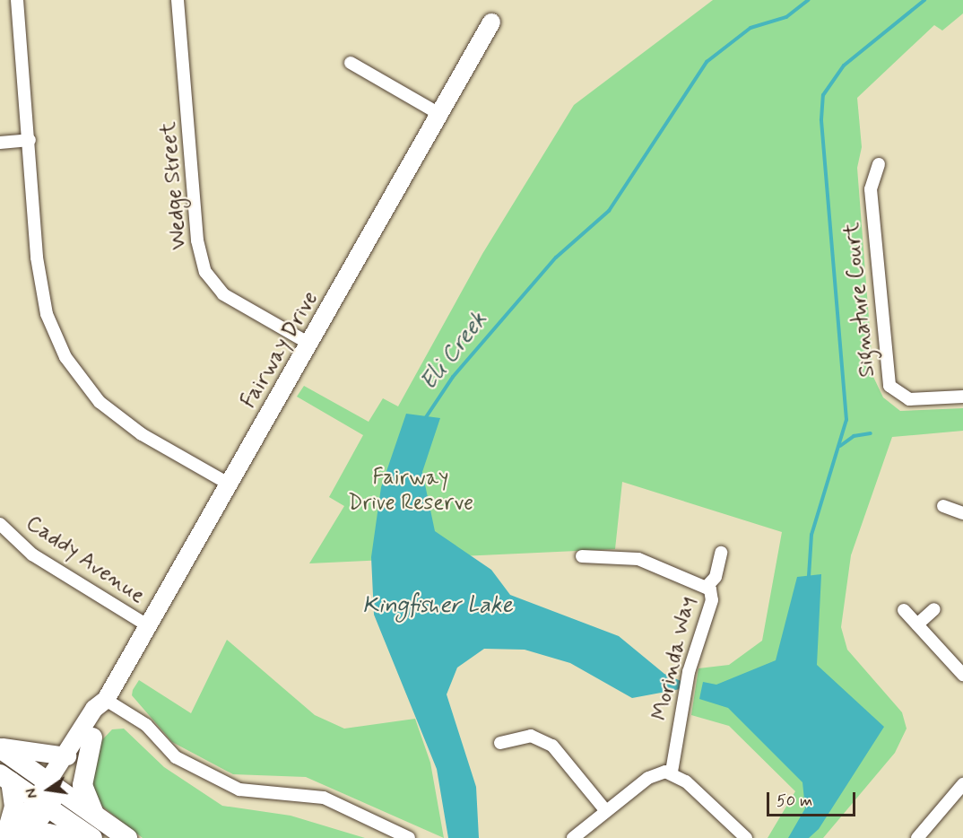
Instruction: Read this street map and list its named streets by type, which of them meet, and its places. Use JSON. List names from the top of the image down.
{
  "streets": {
    "street": [
      "Wedge Street",
      "Signature Court",
      "Fairway Drive",
      "Caddy Avenue",
      "Morinda Way"
    ]
  },
  "crossings": [
    ["Wedge Street", "Fairway Drive"],
    ["Fairway Drive", "Caddy Avenue"]
  ],
  "water": ["Eli Creek", "Kingfisher Lake"],
  "parks": ["Fairway Drive Reserve"],
  "scale_bar": "50 m",
  "north": "left"
}
